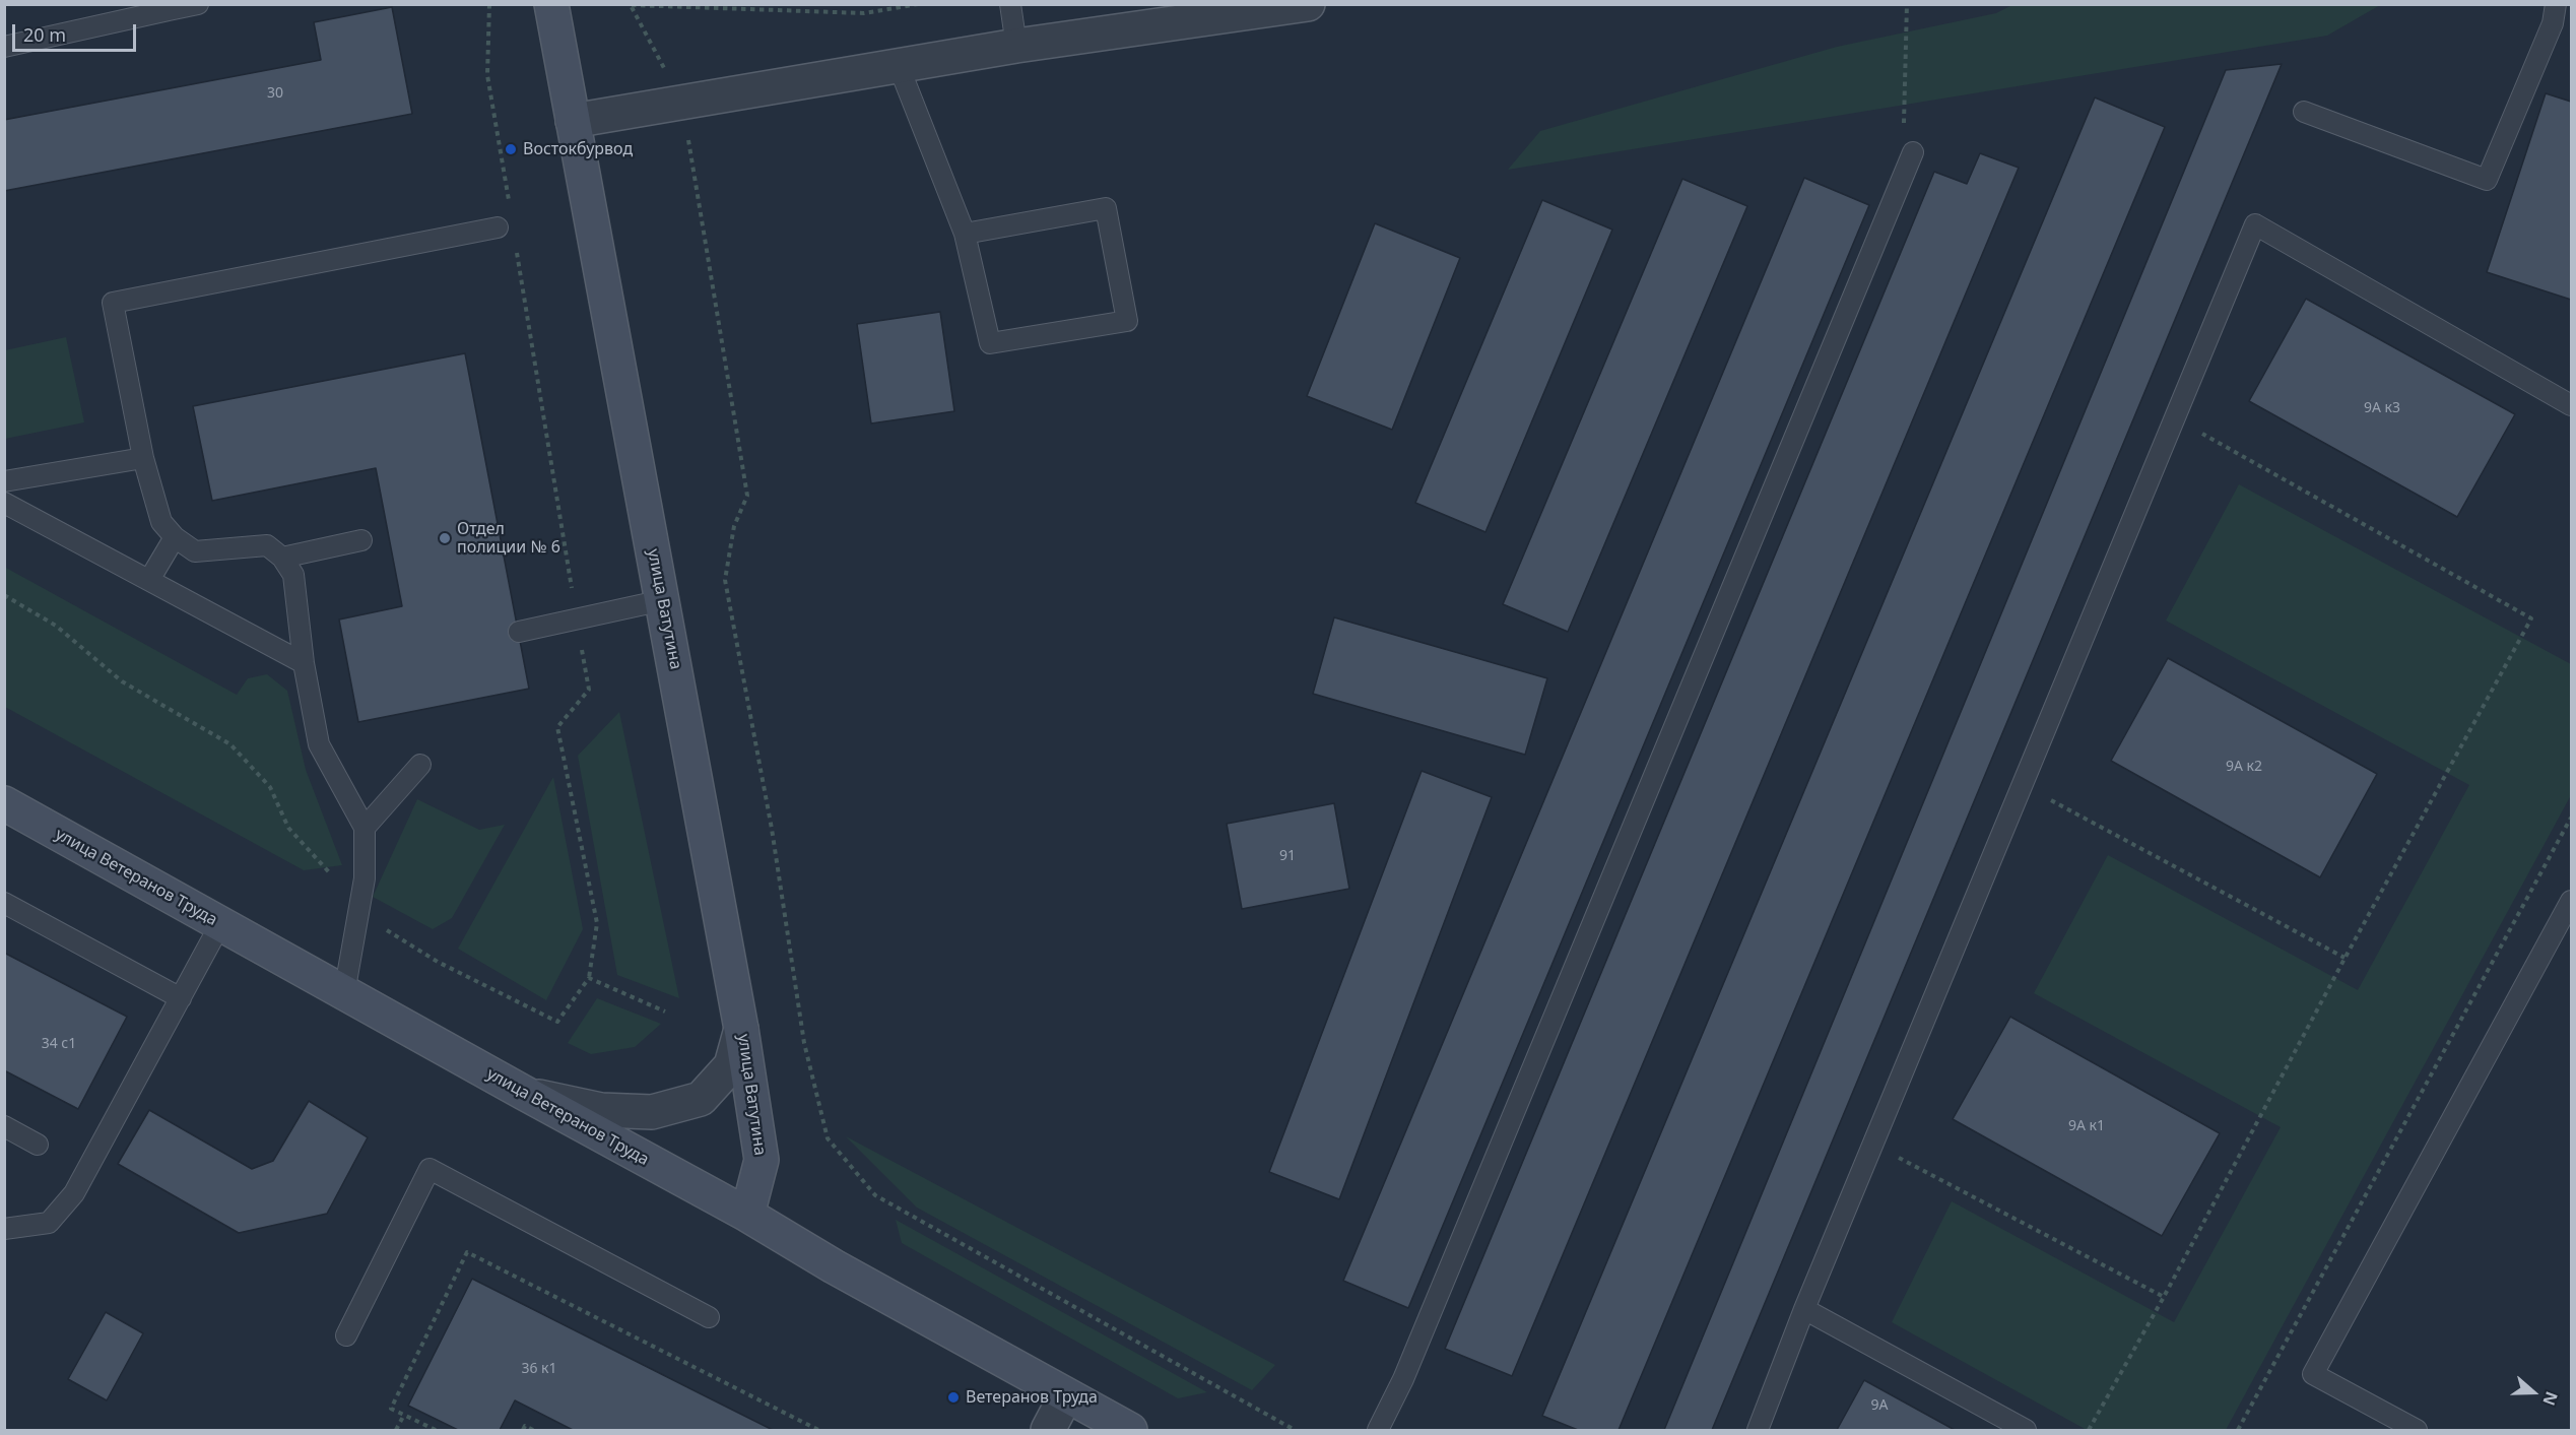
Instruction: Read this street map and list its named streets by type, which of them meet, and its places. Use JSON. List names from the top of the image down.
{
  "streets": {
    "main road": ["улица Ватутина", "улица Ветеранов Труда"]
  },
  "crossings": [
    ["улица Ватутина", "улица Ветеранов Труда"]
  ],
  "places": ["Востокбурвод", "Отдел полиции № 6", "Ветеранов Труда"],
  "house_numbers": [
    "30",
    "9А к3",
    "9А к2",
    "91",
    "34 с1",
    "9А к1",
    "36 к1",
    "9А"
  ],
  "scale_bar": "20 m",
  "north": "right"
}
